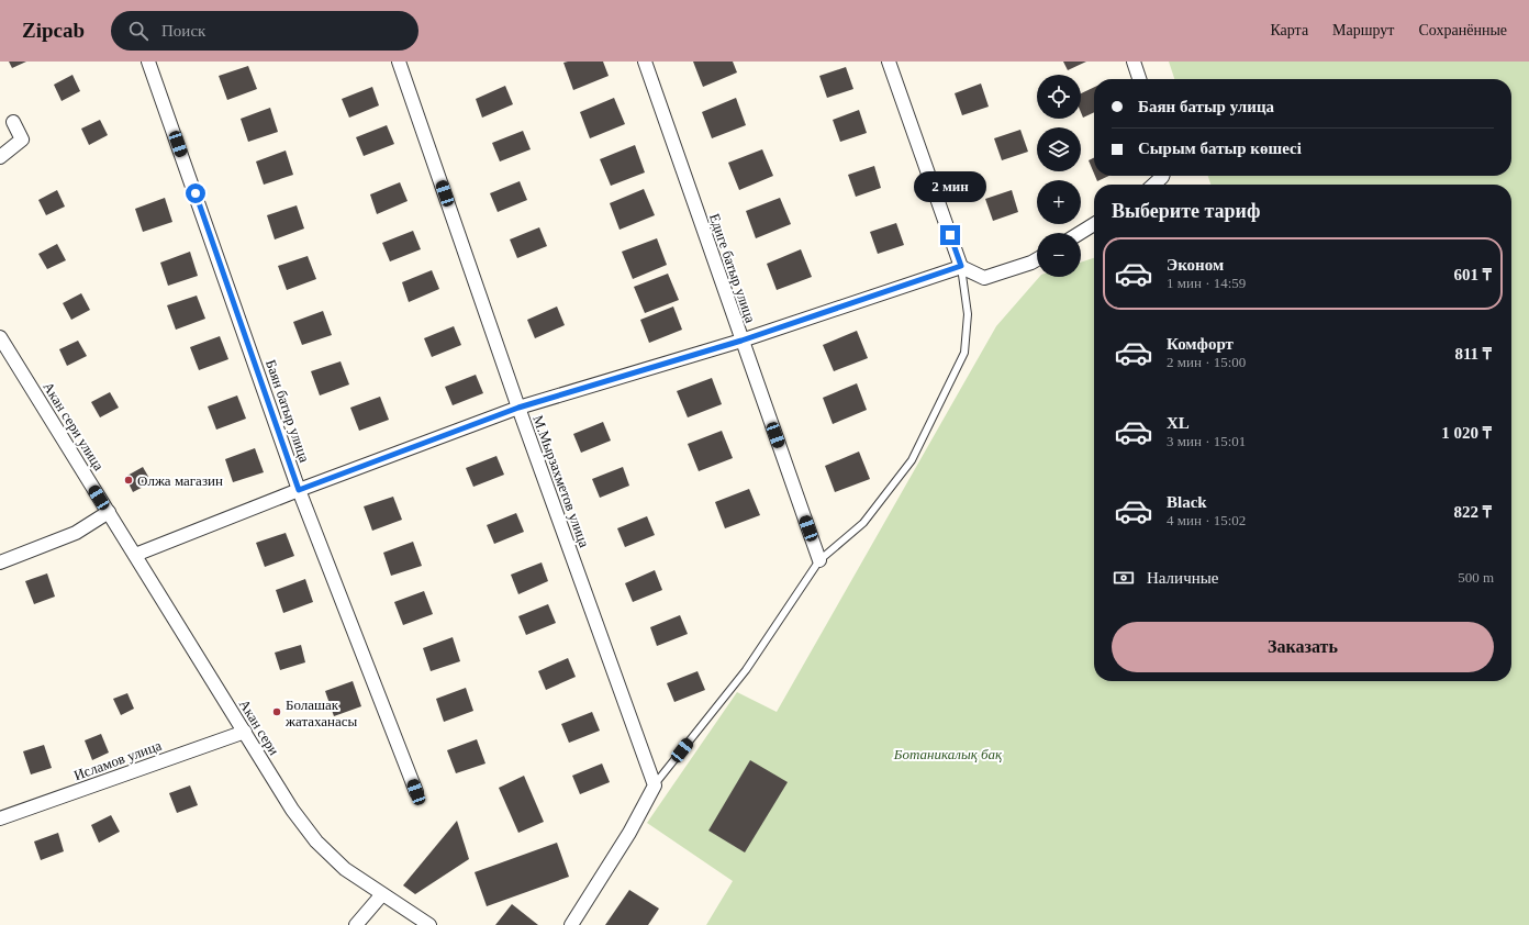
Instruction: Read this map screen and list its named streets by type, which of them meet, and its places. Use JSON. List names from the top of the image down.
{
  "streets": {
    "street": [
      "Едиге батыр улица",
      "Баян батыр улица",
      "Акан сери улица",
      "М.Мырзахметов улица",
      "Акан сери",
      "Исламов улица"
    ]
  },
  "crossings": [
    ["Акан сери улица", "Акан сери"],
    ["Акан сери", "Исламов улица"]
  ],
  "parks": ["Ботаникалық бақ"],
  "places": ["Олжа магазин", "Болашак жатаханасы"],
  "page": {
    "header": "Zipcab",
    "search": "Поиск",
    "nav": ["Карта", "Маршрут", "Сохранённые"],
    "map_buttons": ["+", "−"],
    "banner": ["Баян батыр улица", "Сырым батыр көшесі"],
    "bubble": "2 мин",
    "heading": "Выберите тариф",
    "list": [
      {
        "name": "Эконом",
        "note": "1 мин · 14:59",
        "value": "601 ₸"
      },
      {
        "name": "Комфорт",
        "note": "2 мин · 15:00",
        "value": "811 ₸"
      },
      {
        "name": "XL",
        "note": "3 мин · 15:01",
        "value": "1 020 ₸"
      },
      {
        "name": "Black",
        "note": "4 мин · 15:02",
        "value": "822 ₸"
      }
    ],
    "pay": ["Наличные", "500 m"],
    "buttons": "Заказать"
  }
}
